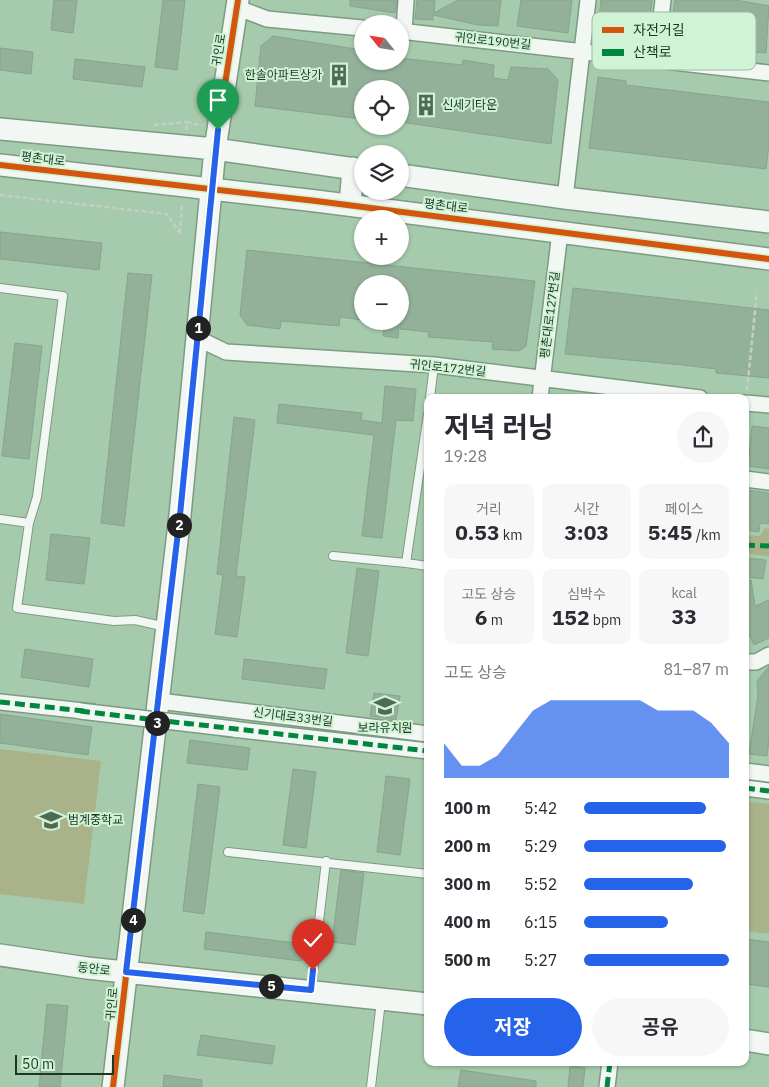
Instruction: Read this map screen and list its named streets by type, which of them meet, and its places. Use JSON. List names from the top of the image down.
{
  "streets": {
    "street": [
      "귀인로190번길",
      "귀인로",
      "평촌대로",
      "평촌대로127번길",
      "귀인로172번길",
      "신기대로33번길",
      "동안로"
    ]
  },
  "crossings": [
    ["귀인로", "평촌대로"],
    ["귀인로", "귀인로172번길"],
    ["귀인로", "신기대로33번길"],
    ["귀인로", "동안로"],
    ["평촌대로", "평촌대로127번길"],
    ["평촌대로127번길", "귀인로172번길"]
  ],
  "places": {
    "building": ["한솔아파트상가", "신세기타운"],
    "school or university": ["보라유치원", "범계중학교"]
  },
  "legend": ["자전거길", "산책로"],
  "scale_bar": "50 m",
  "north": "top left",
  "page": {
    "map_buttons": ["+", "−"],
    "pins": [
      "1",
      "2",
      "3",
      "4",
      "5"
    ],
    "heading": ["저녁 러닝", "19:28"],
    "stats": [
      ["거리", "0.53 km"],
      ["시간", "3:03"],
      ["페이스", "5:45 /km"],
      ["고도 상승", "6 m"],
      ["심박수", "152 bpm"],
      ["kcal", "33"]
    ],
    "chart": ["고도 상승", "81–87 m"],
    "list": [
      {
        "name": "100 m",
        "note": "5:42"
      },
      {
        "name": "200 m",
        "note": "5:29"
      },
      {
        "name": "300 m",
        "note": "5:52"
      },
      {
        "name": "400 m",
        "note": "6:15"
      },
      {
        "name": "500 m",
        "note": "5:27"
      }
    ],
    "buttons": ["저장", "공유"],
    "scale": "50 m"
  }
}
